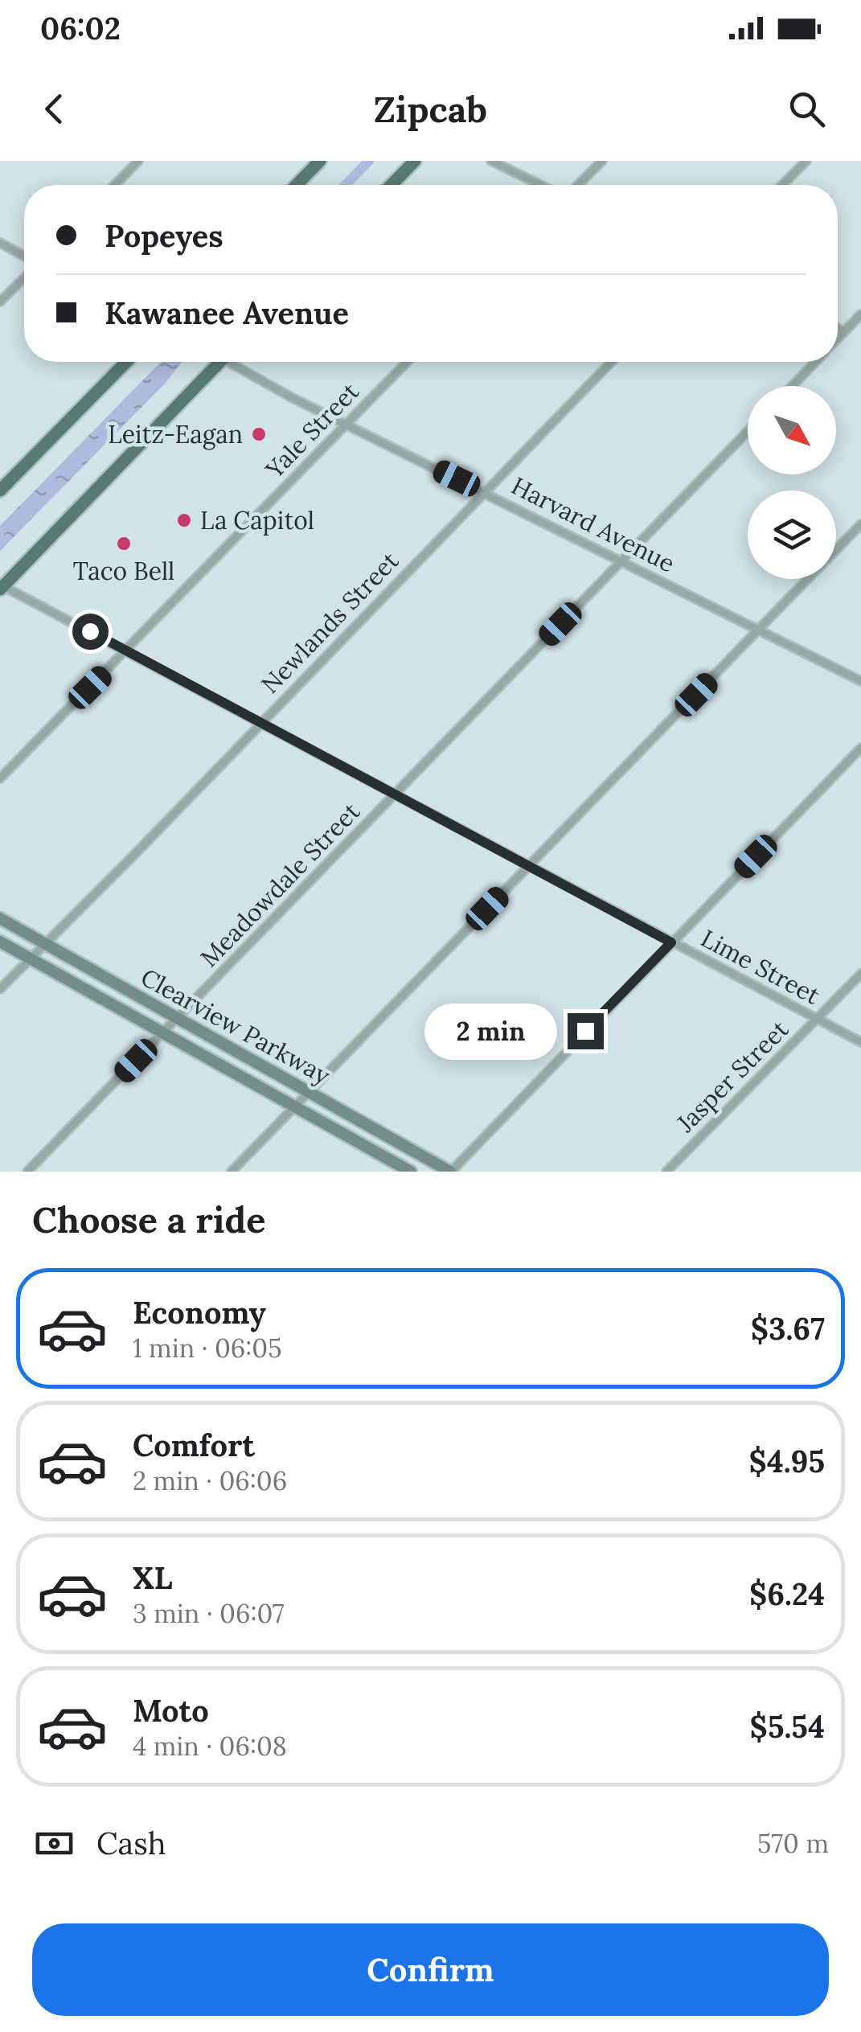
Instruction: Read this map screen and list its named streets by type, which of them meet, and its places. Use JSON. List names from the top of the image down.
{
  "streets": {
    "main road": ["Clearview Parkway"],
    "street": [
      "Yale Street",
      "Harvard Avenue",
      "Newlands Street",
      "Meadowdale Street",
      "Lime Street",
      "Jasper Street"
    ]
  },
  "crossings": [
    ["Yale Street", "Harvard Avenue"],
    ["Yale Street", "Lime Street"],
    ["Harvard Avenue", "Newlands Street"],
    ["Harvard Avenue", "Meadowdale Street"],
    ["Newlands Street", "Lime Street"],
    ["Newlands Street", "Clearview Parkway"],
    ["Meadowdale Street", "Lime Street"],
    ["Meadowdale Street", "Clearview Parkway"],
    ["Lime Street", "Jasper Street"]
  ],
  "places": ["Leitz-Eagan", "La Capitol", "Taco Bell"],
  "north": "bottom right",
  "page": {
    "status": "06:02",
    "header": "Zipcab",
    "banner": ["Popeyes", "Kawanee Avenue"],
    "bubble": "2 min",
    "heading": "Choose a ride",
    "list": [
      {
        "name": "Economy",
        "note": "1 min · 06:05",
        "value": "$3.67"
      },
      {
        "name": "Comfort",
        "note": "2 min · 06:06",
        "value": "$4.95"
      },
      {
        "name": "XL",
        "note": "3 min · 06:07",
        "value": "$6.24"
      },
      {
        "name": "Moto",
        "note": "4 min · 06:08",
        "value": "$5.54"
      }
    ],
    "pay": ["Cash", "570 m"],
    "buttons": "Confirm"
  }
}
